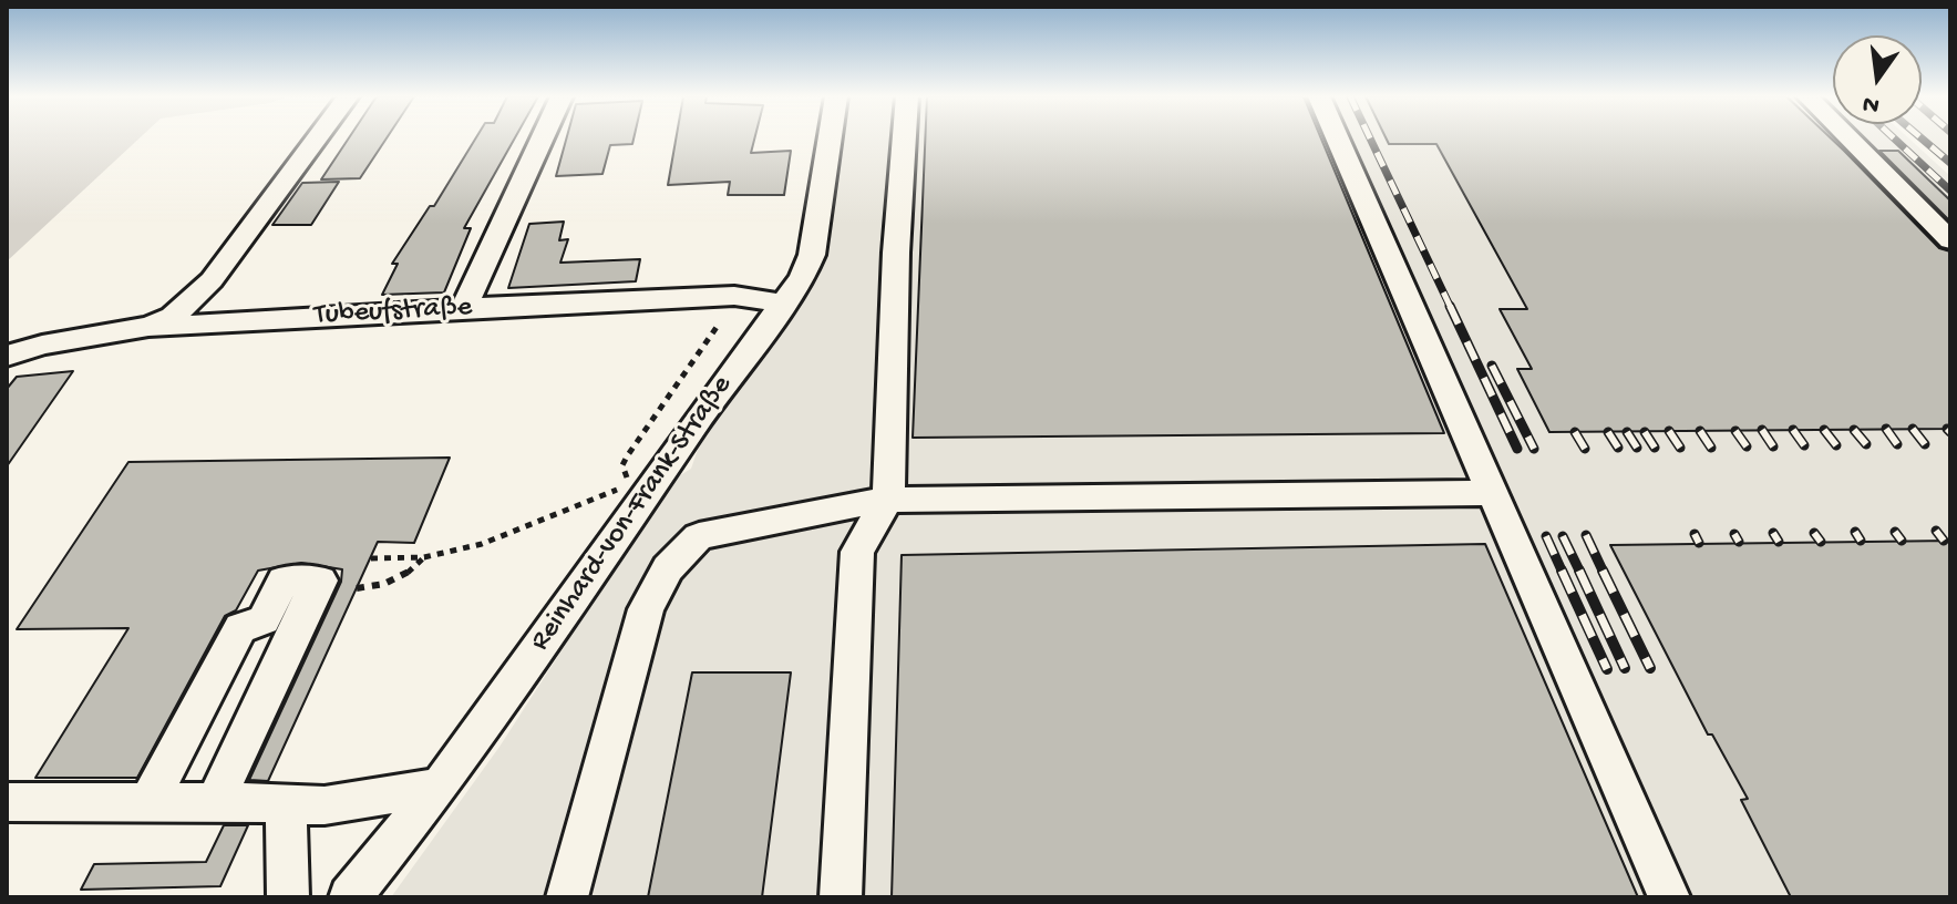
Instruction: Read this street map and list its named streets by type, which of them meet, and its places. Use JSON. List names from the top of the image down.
{
  "streets": {
    "street": ["Tubeufstraße", "Reinhard-von-Frank-Straße"]
  },
  "crossings": [
    ["Tubeufstraße", "Reinhard-von-Frank-Straße"]
  ],
  "north": "bottom"
}
